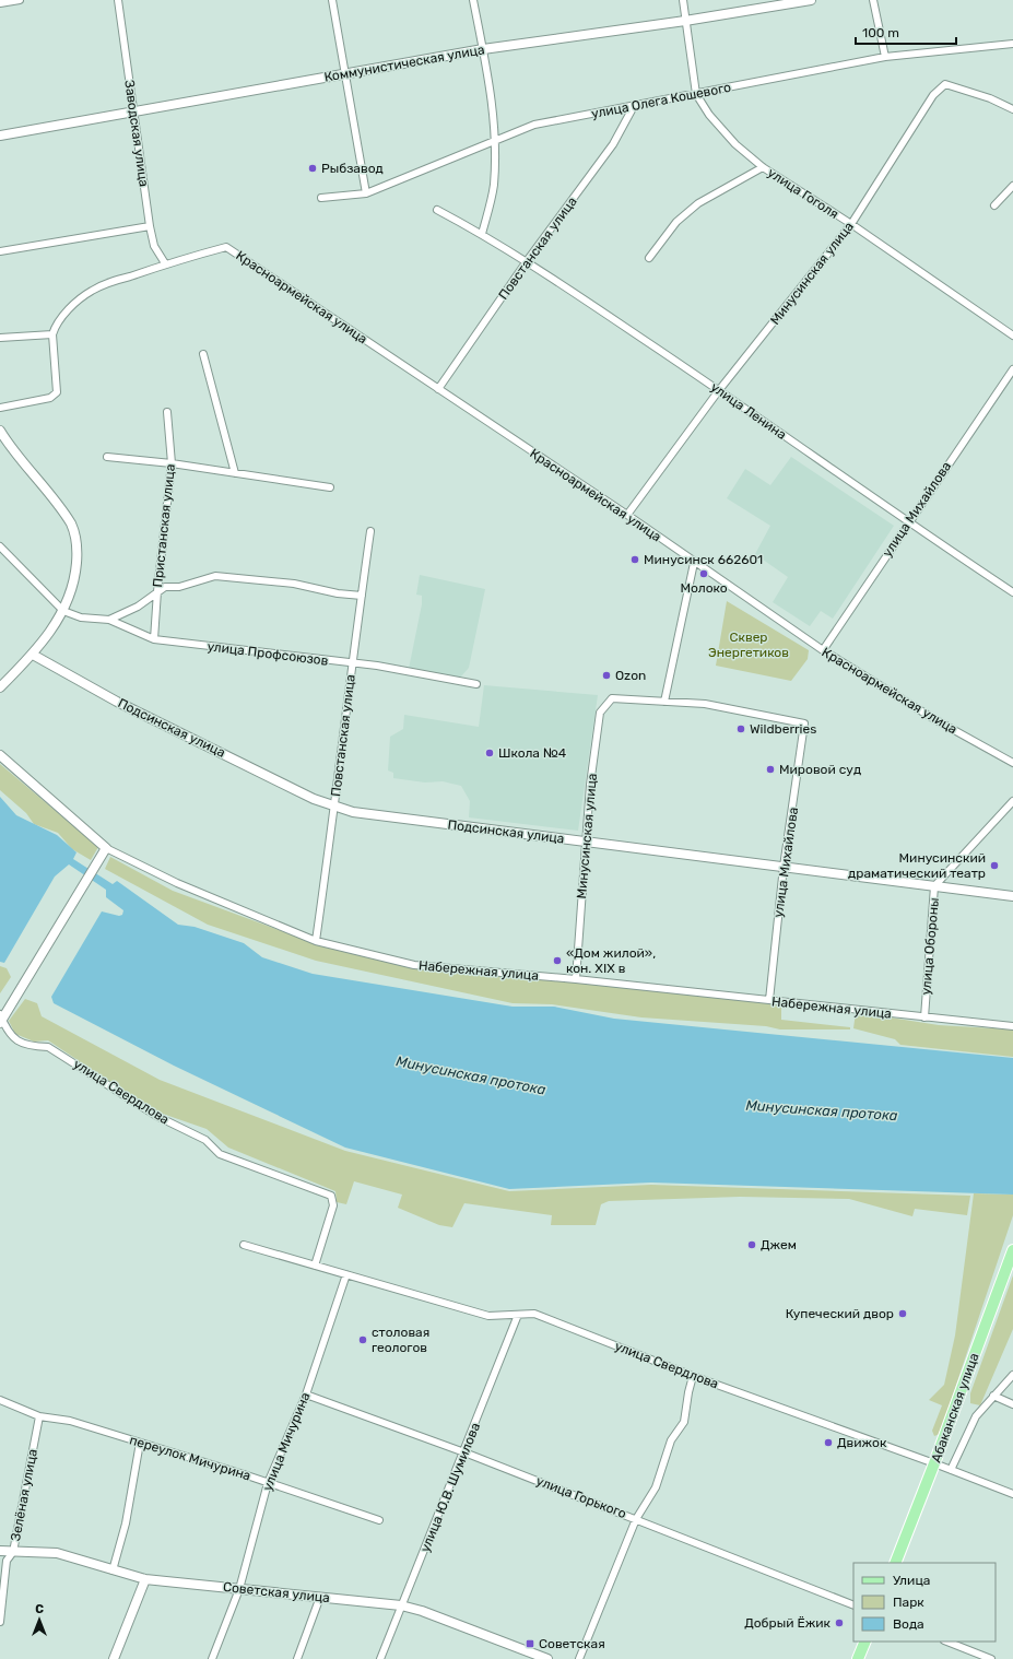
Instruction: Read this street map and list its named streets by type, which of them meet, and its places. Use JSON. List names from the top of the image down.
{
  "streets": {
    "main road": ["Абаканская улица"],
    "street": [
      "Коммунистическая улица",
      "улица Олега Кошевого",
      "Заводская улица",
      "улица Гоголя",
      "Повстанская улица",
      "Минусинская улица",
      "Красноармейская улица",
      "улица Ленина",
      "улица Михайлова",
      "Пристанская улица",
      "улица Профсоюзов",
      "Подсинская улица",
      "улица Обороны",
      "Набережная улица",
      "улица Свердлова",
      "улица Мичурина",
      "переулок Мичурина",
      "улица Ю.В. Шумилова",
      "Зелёная улица",
      "улица Горького",
      "Советская улица"
    ]
  },
  "crossings": [
    ["Коммунистическая улица", "Заводская улица"],
    ["улица Олега Кошевого", "улица Гоголя"],
    ["улица Олега Кошевого", "Повстанская улица"],
    ["Заводская улица", "Красноармейская улица"],
    ["улица Гоголя", "Минусинская улица"],
    ["Повстанская улица", "Красноармейская улица"],
    ["Повстанская улица", "улица Ленина"],
    ["Повстанская улица", "улица Профсоюзов"],
    ["Повстанская улица", "Подсинская улица"],
    ["Повстанская улица", "Набережная улица"],
    ["Минусинская улица", "Красноармейская улица"],
    ["Минусинская улица", "улица Ленина"],
    ["Минусинская улица", "улица Михайлова"],
    ["Минусинская улица", "Подсинская улица"],
    ["Минусинская улица", "Набережная улица"],
    ["Красноармейская улица", "улица Михайлова"],
    ["улица Ленина", "улица Михайлова"],
    ["улица Михайлова", "Подсинская улица"],
    ["улица Михайлова", "Набережная улица"],
    ["Пристанская улица", "улица Профсоюзов"],
    ["Подсинская улица", "улица Обороны"],
    ["улица Обороны", "Набережная улица"],
    ["улица Свердлова", "Абаканская улица"],
    ["улица Свердлова", "улица Мичурина"],
    ["улица Свердлова", "улица Ю.В. Шумилова"],
    ["улица Мичурина", "переулок Мичурина"],
    ["улица Мичурина", "улица Горького"],
    ["улица Мичурина", "Советская улица"],
    ["переулок Мичурина", "Зелёная улица"],
    ["улица Ю.В. Шумилова", "улица Горького"],
    ["улица Ю.В. Шумилова", "Советская улица"],
    ["Зелёная улица", "Советская улица"]
  ],
  "water": ["Минусинская протока"],
  "parks": ["Сквер Энергетиков"],
  "places": {
    "other": [
      "Рыбзавод",
      "Минусинск 662601",
      "Молоко",
      "Ozon",
      "Wildberries",
      "Школа №4",
      "Мировой суд",
      "Минусинский драматический театр",
      "«Дом жилой», кон. ХIХ в",
      "Джем",
      "Купеческий двор",
      "столовая геологов",
      "Движок",
      "Добрый Ёжик"
    ],
    "transit": ["Советская"]
  },
  "legend": ["Улица", "Парк", "Вода"],
  "scale_bar": "100 m",
  "north": "top"
}
